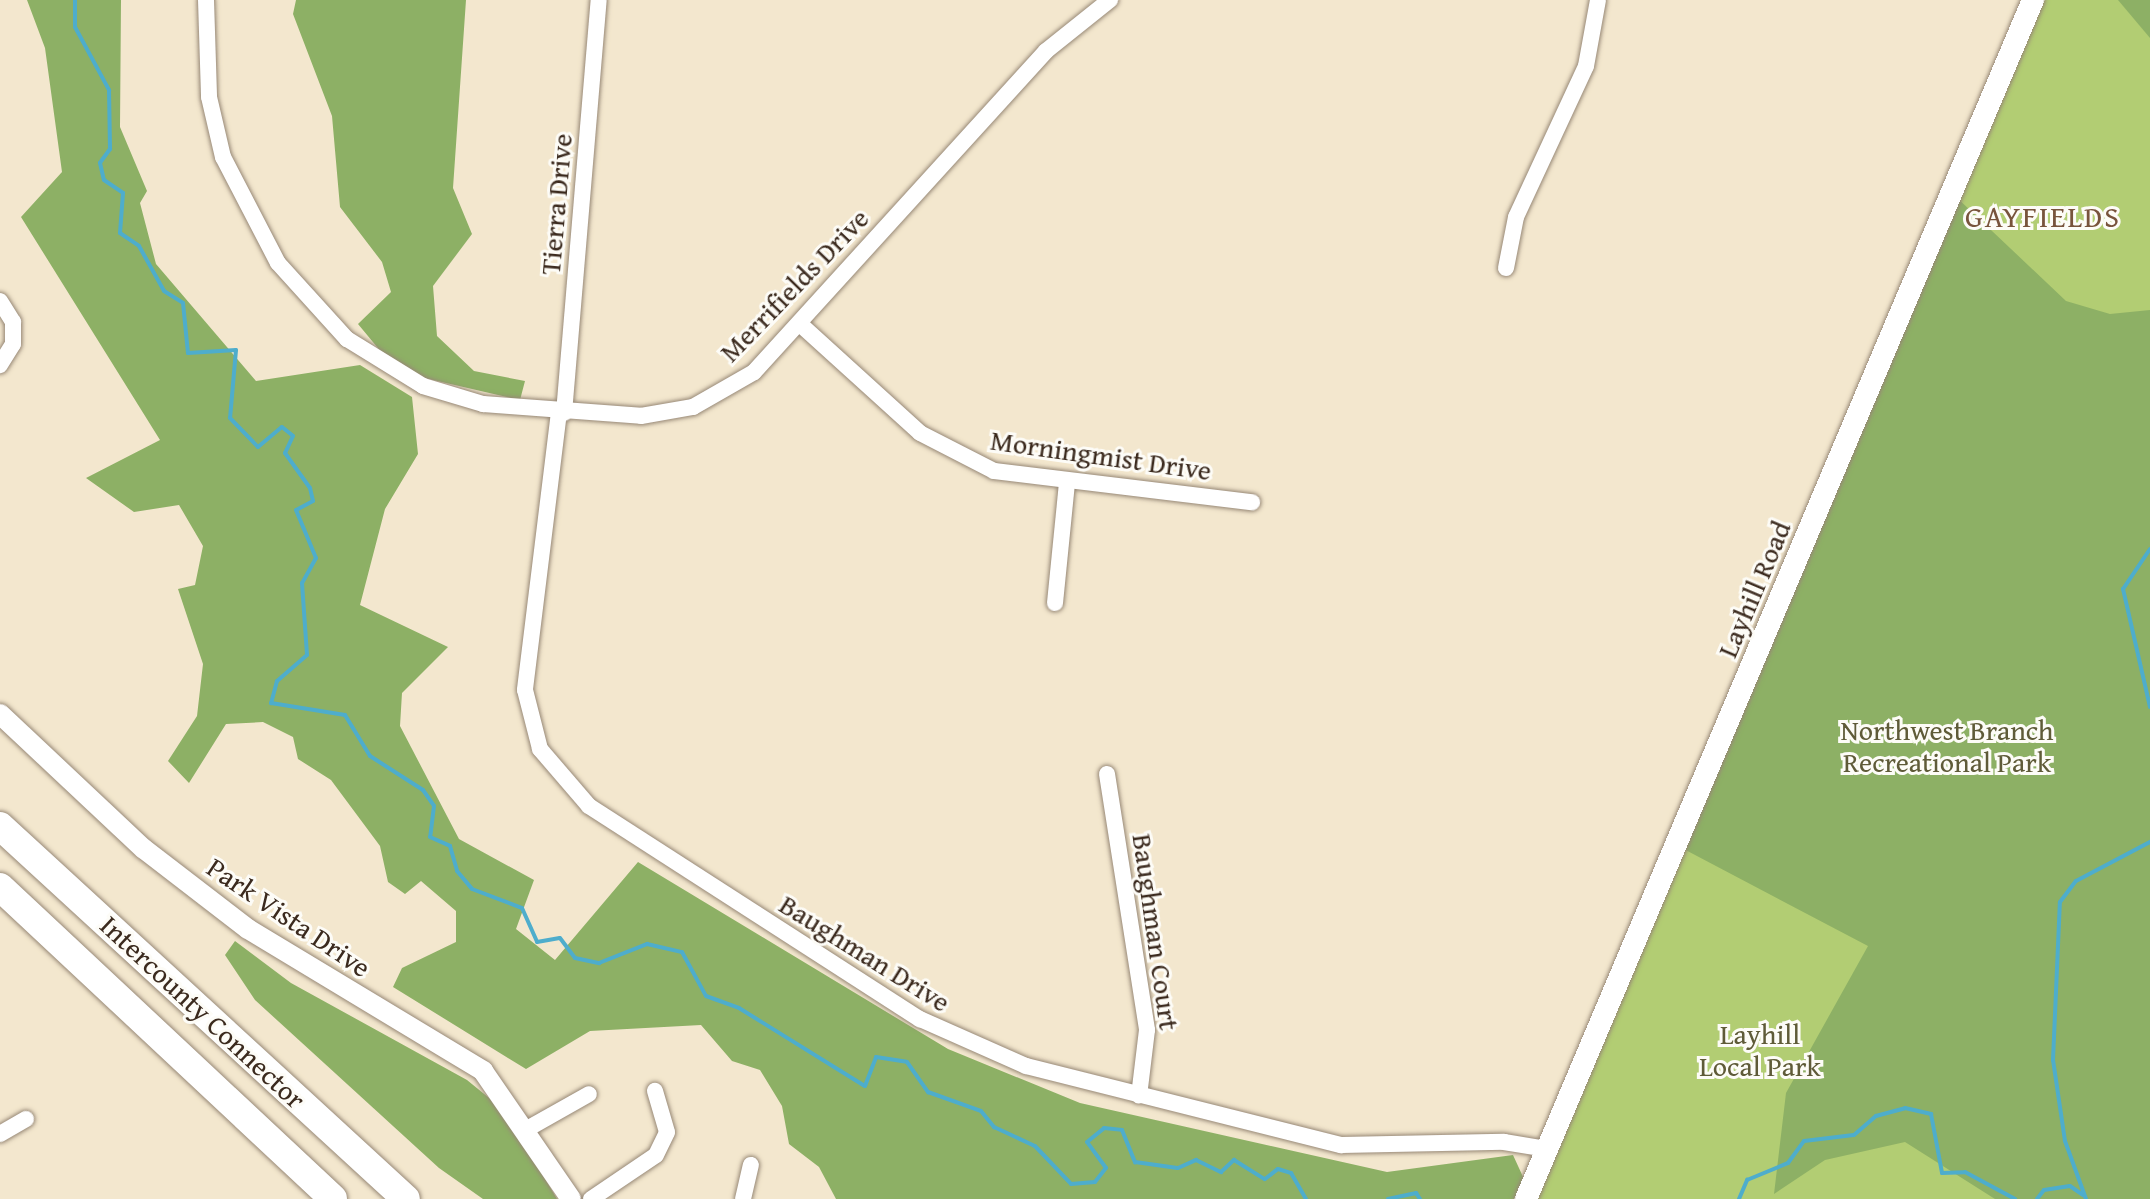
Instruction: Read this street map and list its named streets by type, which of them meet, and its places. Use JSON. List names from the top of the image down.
{
  "streets": {
    "highway": ["Intercounty Connector"],
    "main road": ["Layhill Road"],
    "street": [
      "Tierra Drive",
      "Merrifields Drive",
      "Morningmist Drive",
      "Park Vista Drive",
      "Baughman Court",
      "Baughman Drive"
    ]
  },
  "crossings": [
    ["Tierra Drive", "Merrifields Drive"],
    ["Tierra Drive", "Baughman Drive"],
    ["Merrifields Drive", "Morningmist Drive"],
    ["Merrifields Drive", "Baughman Drive"],
    ["Layhill Road", "Baughman Drive"],
    ["Baughman Court", "Baughman Drive"]
  ],
  "districts": ["GAYFIELDS"],
  "parks": ["Northwest Branch Recreational Park", "Layhill Local Park"]
}
